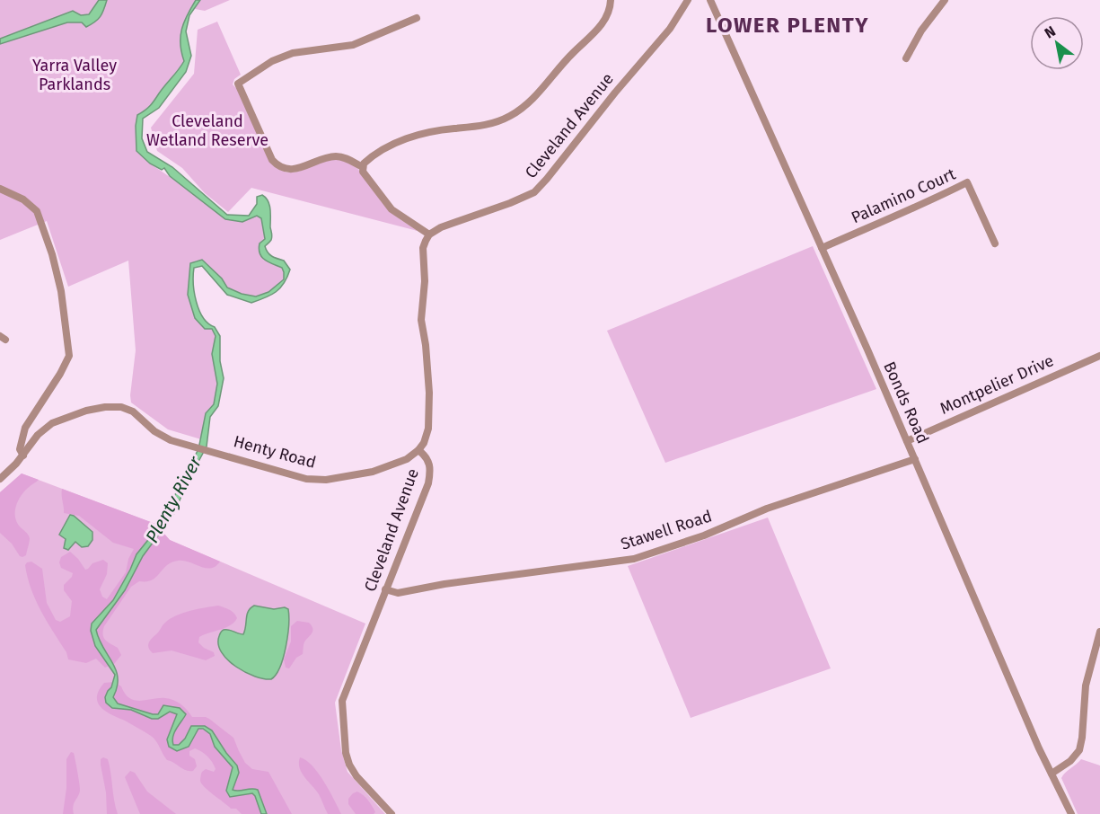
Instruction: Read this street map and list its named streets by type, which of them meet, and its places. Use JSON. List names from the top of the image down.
{
  "streets": {
    "street": [
      "Cleveland Avenue",
      "Palamino Court",
      "Montpelier Drive",
      "Bonds Road",
      "Henty Road",
      "Stawell Road"
    ]
  },
  "crossings": [
    ["Cleveland Avenue", "Henty Road"],
    ["Cleveland Avenue", "Stawell Road"],
    ["Palamino Court", "Bonds Road"],
    ["Montpelier Drive", "Bonds Road"],
    ["Bonds Road", "Stawell Road"]
  ],
  "districts": ["LOWER PLENTY"],
  "water": ["Plenty River"],
  "parks": ["Yarra Valley Parklands", "Cleveland Wetland Reserve"],
  "north": "top left"
}
